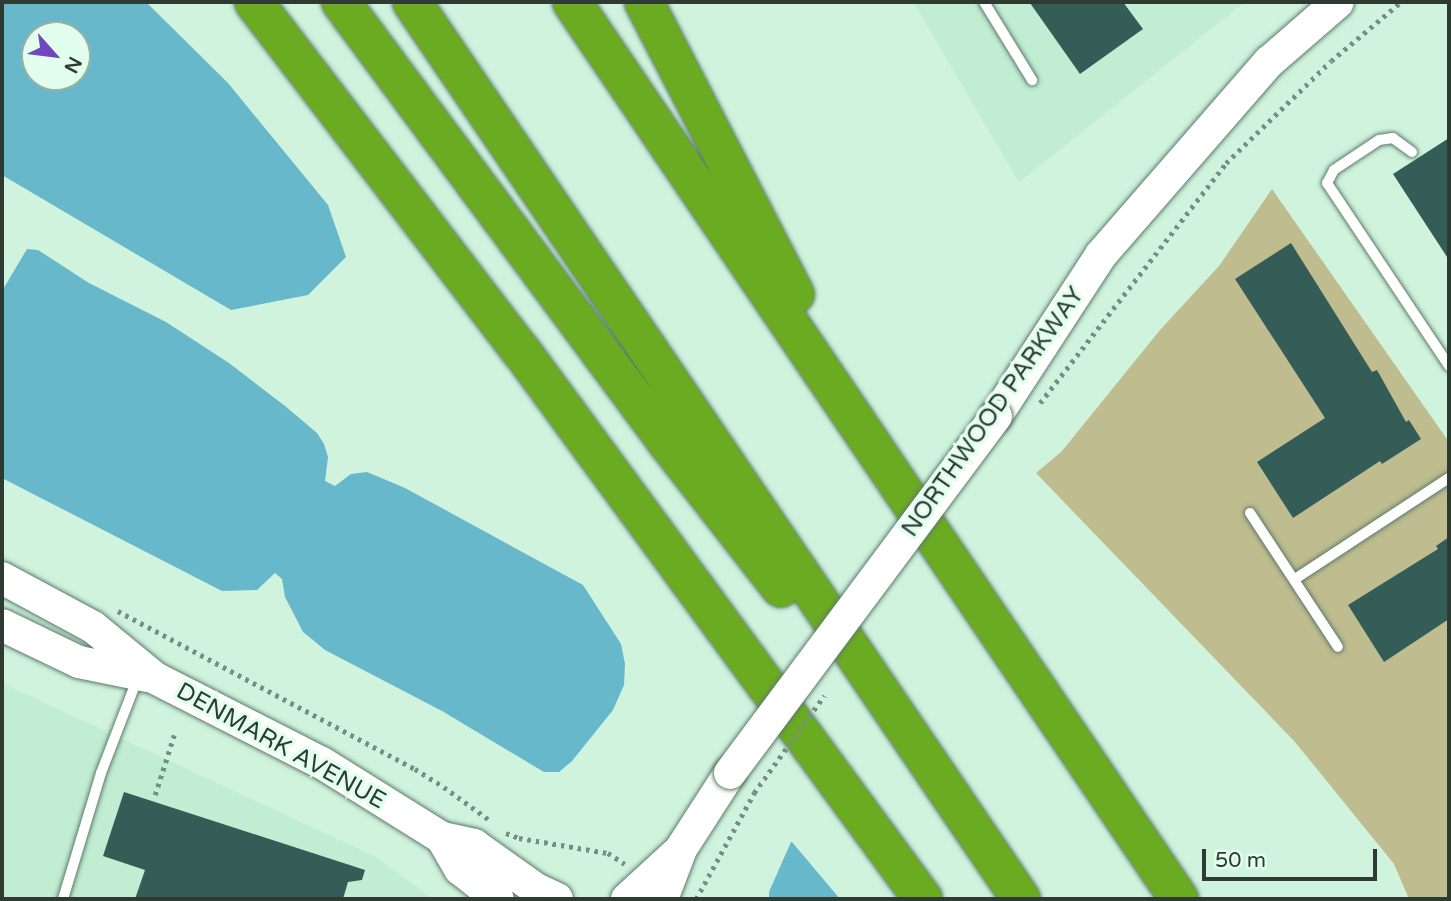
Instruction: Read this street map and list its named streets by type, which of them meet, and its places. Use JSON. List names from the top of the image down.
{
  "streets": {
    "street": ["NORTHWOOD PARKWAY", "DENMARK AVENUE"]
  },
  "scale_bar": "50 m",
  "north": "bottom right"
}
